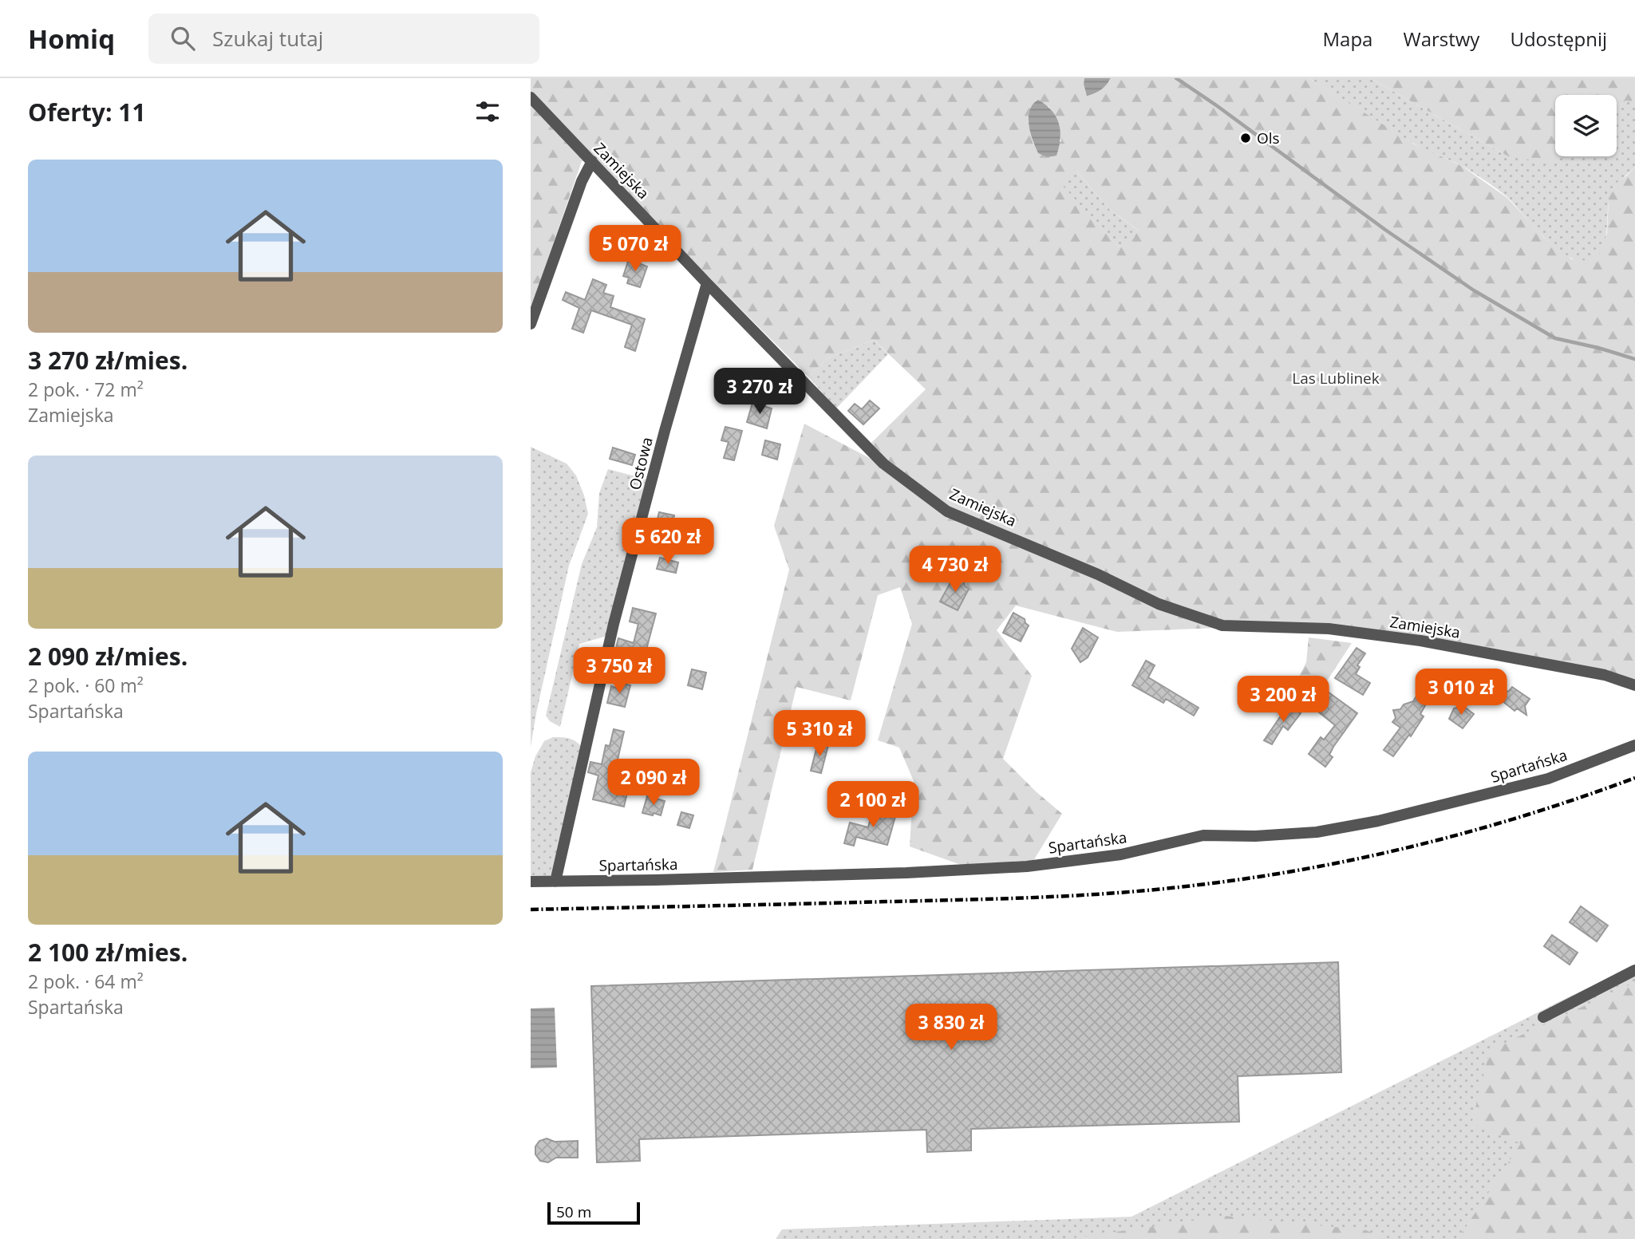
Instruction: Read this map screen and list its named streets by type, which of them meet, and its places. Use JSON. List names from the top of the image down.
{
  "streets": {
    "street": ["Zamiejska", "Ostowa", "Spartańska"]
  },
  "crossings": [
    ["Zamiejska", "Ostowa"],
    ["Ostowa", "Spartańska"]
  ],
  "parks": ["Las Lublinek"],
  "places": ["Ols"],
  "scale_bar": "50 m",
  "page": {
    "header": "Homiq",
    "search": "Szukaj tutaj",
    "nav": ["Mapa", "Warstwy", "Udostępnij"],
    "heading": "Oferty: 11",
    "list": [
      {
        "name": "3 270 zł/mies.",
        "note": "2 pok. · 72 m² · Zamiejska"
      },
      {
        "name": "2 090 zł/mies.",
        "note": "2 pok. · 60 m² · Spartańska"
      },
      {
        "name": "2 100 zł/mies.",
        "note": "2 pok. · 64 m² · Spartańska"
      }
    ],
    "price": [
      "5 070 zł",
      "3 270 zł",
      "5 620 zł",
      "4 730 zł",
      "3 750 zł",
      "3 010 zł",
      "3 200 zł",
      "5 310 zł",
      "2 090 zł",
      "2 100 zł",
      "3 830 zł"
    ],
    "scale": "50 m"
  }
}
